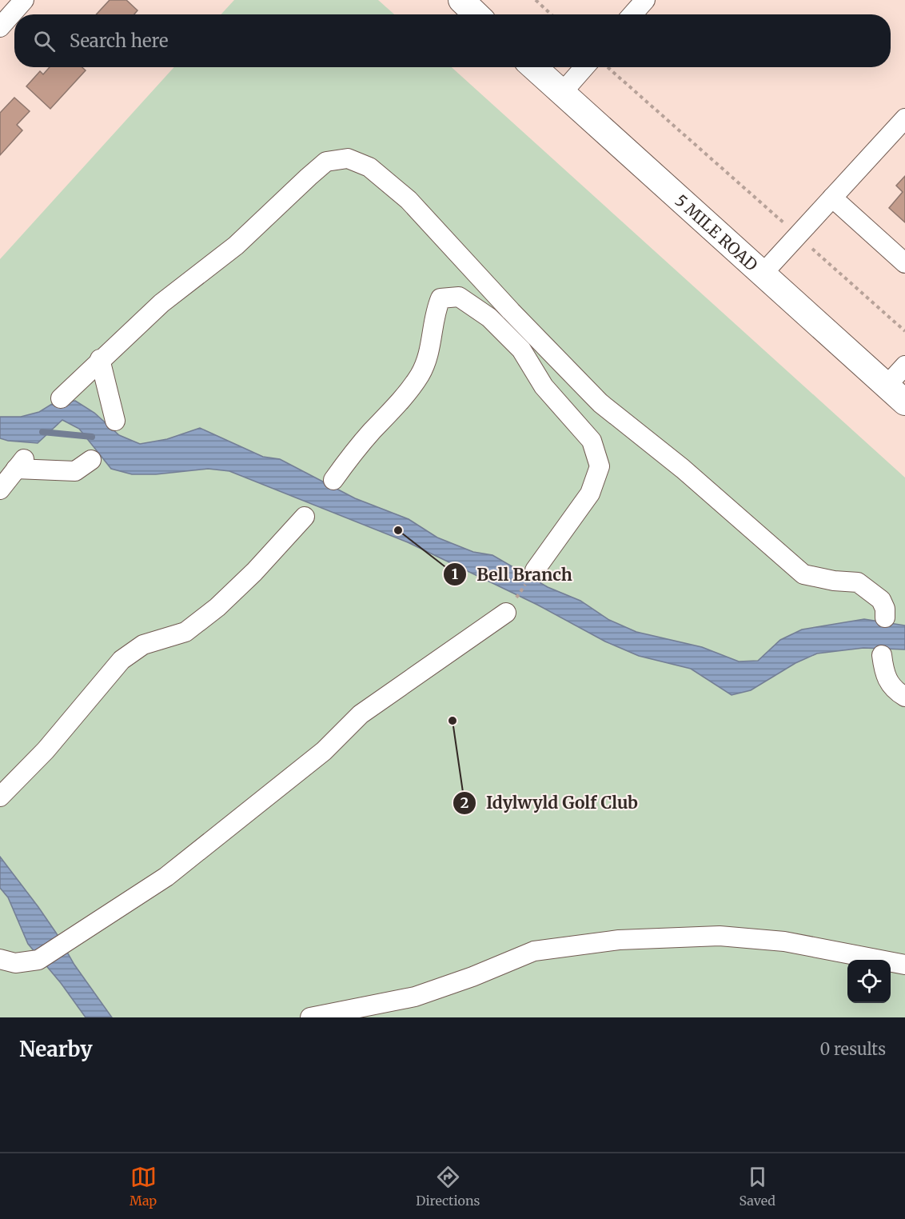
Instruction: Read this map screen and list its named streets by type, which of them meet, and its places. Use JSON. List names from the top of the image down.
{
  "streets": {
    "main road": ["5 MILE ROAD"]
  },
  "places": ["Bell Branch", "Idylwyld Golf Club"],
  "page": {
    "search": "Search here",
    "heading": ["Nearby", "0 results"],
    "nav": ["Map", "Directions", "Saved"]
  }
}
